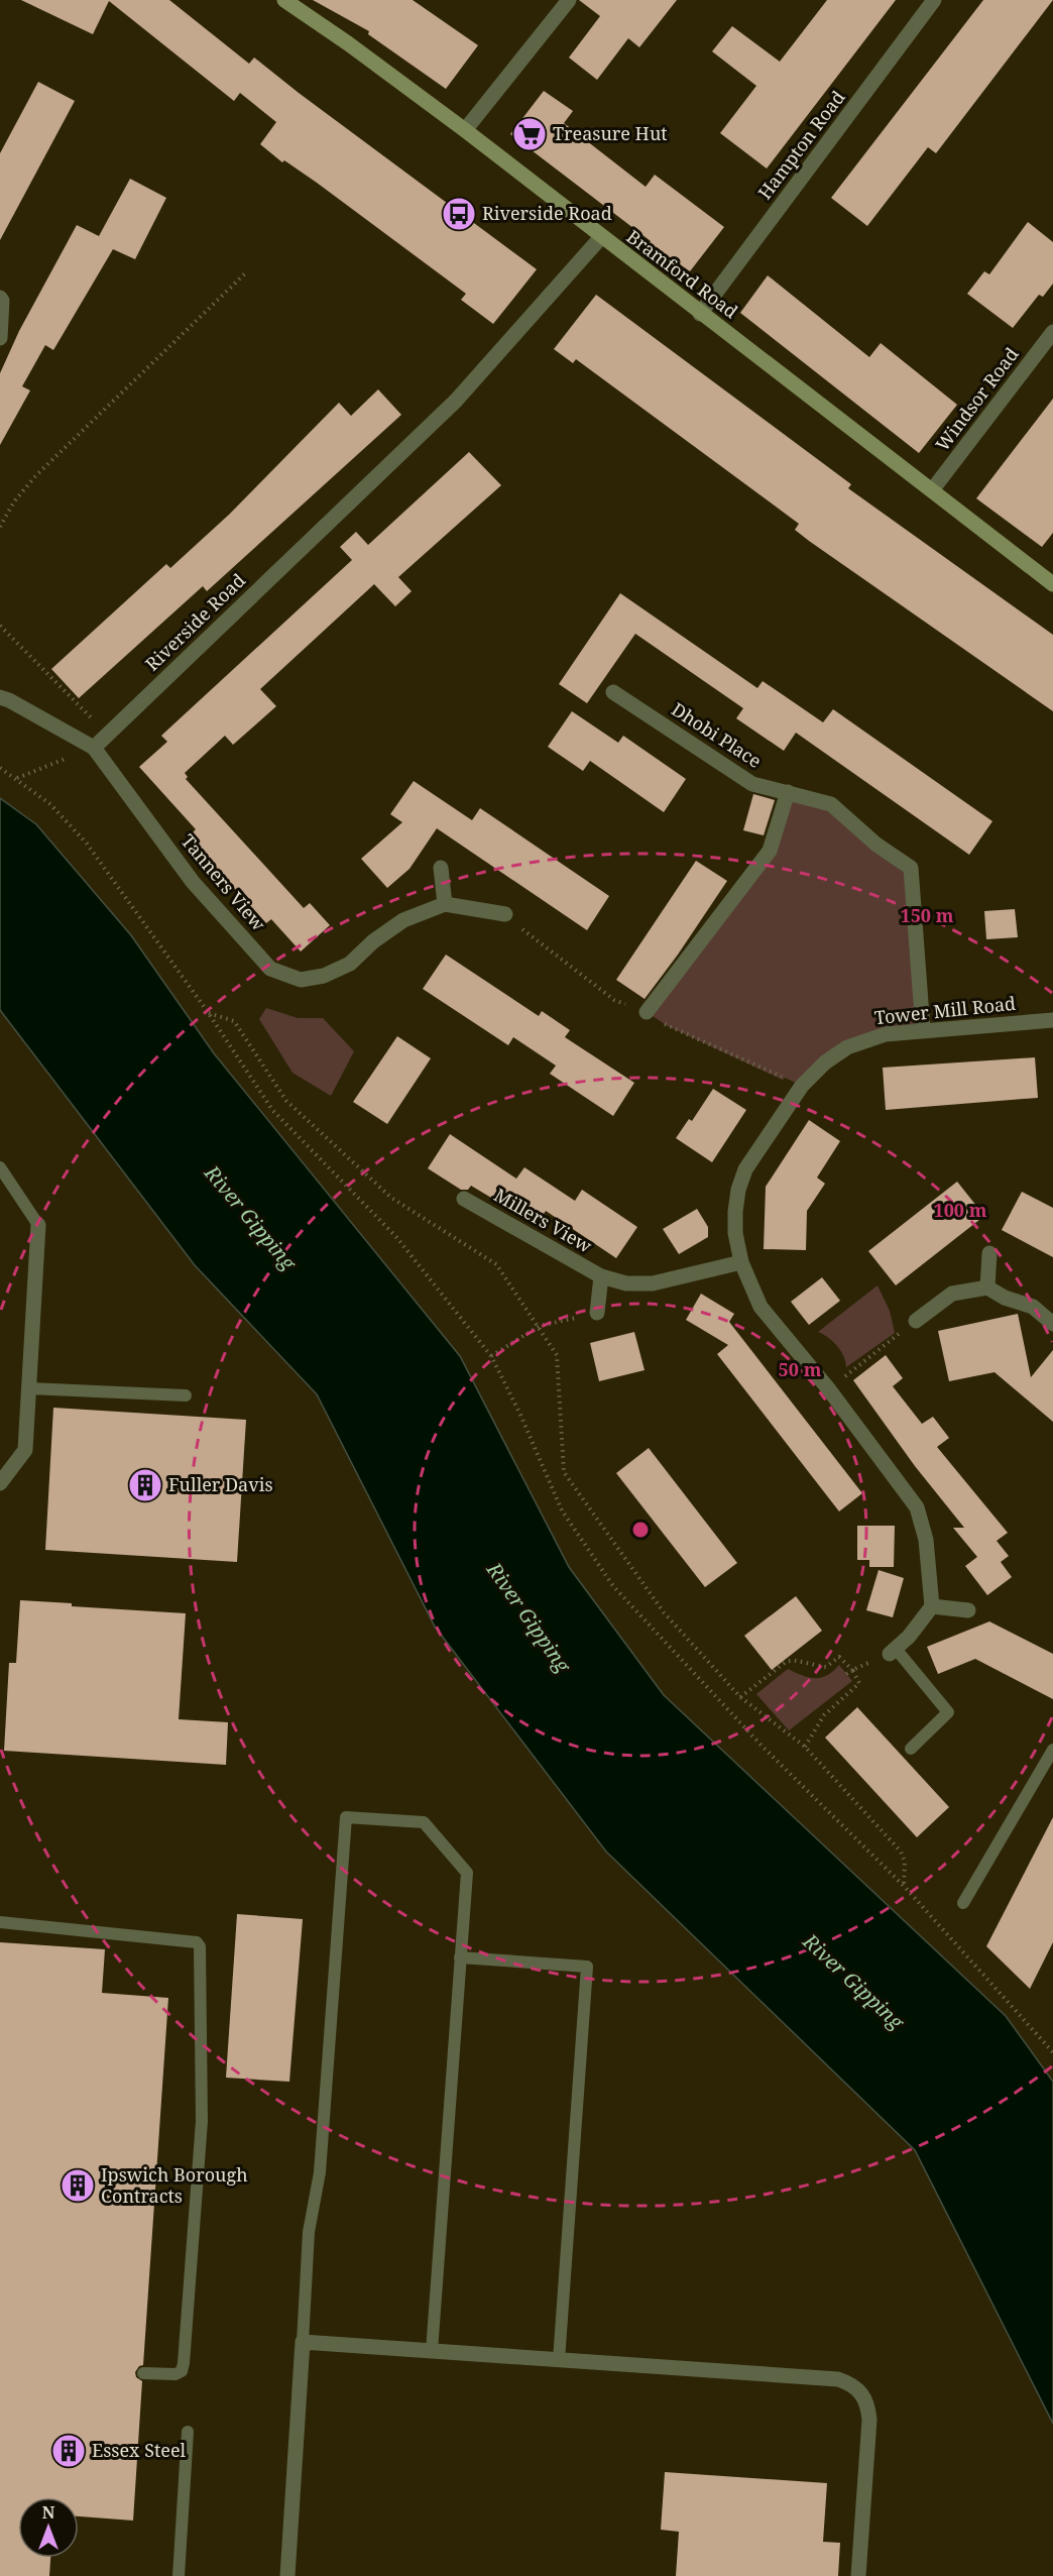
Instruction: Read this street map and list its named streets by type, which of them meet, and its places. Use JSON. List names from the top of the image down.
{
  "streets": {
    "main road": ["Bramford Road"],
    "street": [
      "Hampton Road",
      "Windsor Road",
      "Riverside Road",
      "Dhobi Place",
      "Tanners View",
      "Tower Mill Road",
      "Millers View"
    ]
  },
  "crossings": [
    ["Hampton Road", "Bramford Road"],
    ["Bramford Road", "Windsor Road"],
    ["Bramford Road", "Riverside Road"],
    ["Riverside Road", "Tanners View"],
    ["Dhobi Place", "Tower Mill Road"],
    ["Tower Mill Road", "Millers View"]
  ],
  "water": ["River Gipping"],
  "places": {
    "supermarket": ["Treasure Hut"],
    "bus stop": ["Riverside Road"],
    "building": ["Fuller Davis", "Ipswich Borough Contracts", "Essex Steel"]
  },
  "north": "top",
  "rings": ["150 m", "100 m", "50 m"]
}
